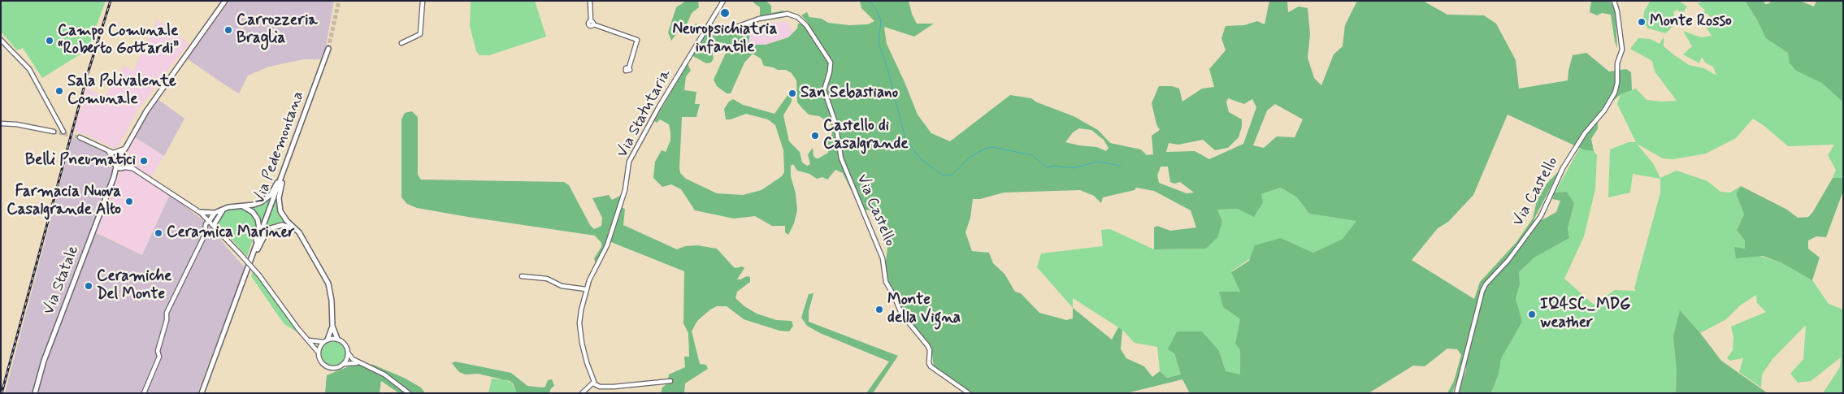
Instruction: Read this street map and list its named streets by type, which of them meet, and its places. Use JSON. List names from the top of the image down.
{
  "streets": {
    "main road": ["Via Pedemontana", "Via Statale"],
    "street": ["Via Statutaria", "Via Castello"]
  },
  "crossings": [
    ["Via Statutaria", "Via Castello"]
  ],
  "places": [
    "Neuropsichiatria infantile",
    "Monte Rosso",
    "Carrozzeria Braglia",
    "Campo Comunale “Roberto Gottardi”",
    "Sala Polivalente Comunale",
    "San Sebastiano",
    "Castello di Casalgrande",
    "Belli Pneumatici",
    "Farmacia Nuova Casalgrande Alto",
    "Ceramica Mariner",
    "Ceramiche Del Monte",
    "Monte della Vigna",
    "IQ4SC_MDG weather"
  ]
}
